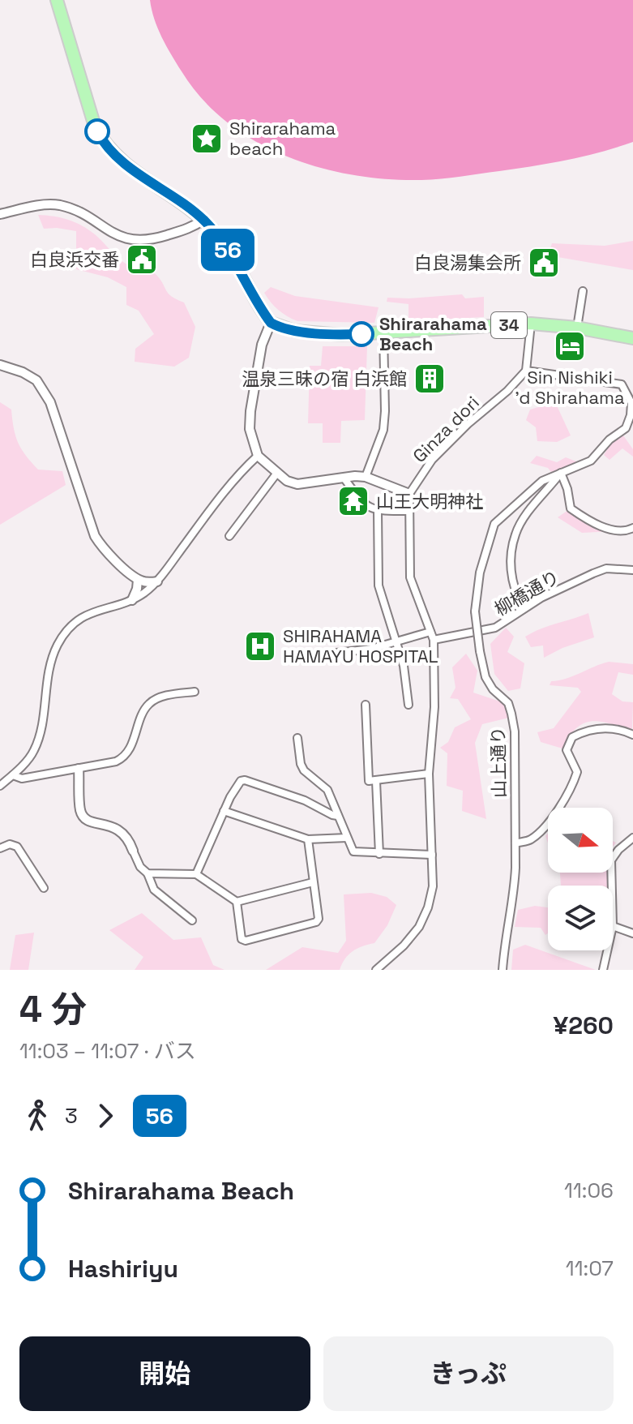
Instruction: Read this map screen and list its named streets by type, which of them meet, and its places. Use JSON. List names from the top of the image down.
{
  "streets": {
    "main road": ["34"],
    "street": ["Ginza dori", "柳橋通り", "山上通り"]
  },
  "crossings": [
    ["Ginza dori", "山上通り"]
  ],
  "places": {
    "place": ["Shirarahama beach"],
    "public building": ["白良浜交番", "白良湯集会所"],
    "other": ["Shirarahama Beach"],
    "hotel": ["Sin Nishiki 'd Shirahama"],
    "building": ["温泉三昧の宿 白浜館"],
    "temple": ["山王大明神社"],
    "hospital": ["SHIRAHAMA HAMAYU HOSPITAL"]
  },
  "lines": ["bus line 56"],
  "north": "right",
  "page": {
    "on_map": "56",
    "heading": ["4 分", "11:03 – 11:07 · バス", "¥260"],
    "legs": ["3", "56"],
    "list": [
      {
        "name": "Shirarahama Beach",
        "value": "11:06"
      },
      {
        "name": "Hashiriyu",
        "value": "11:07"
      }
    ],
    "buttons": ["開始", "きっぷ"]
  }
}
